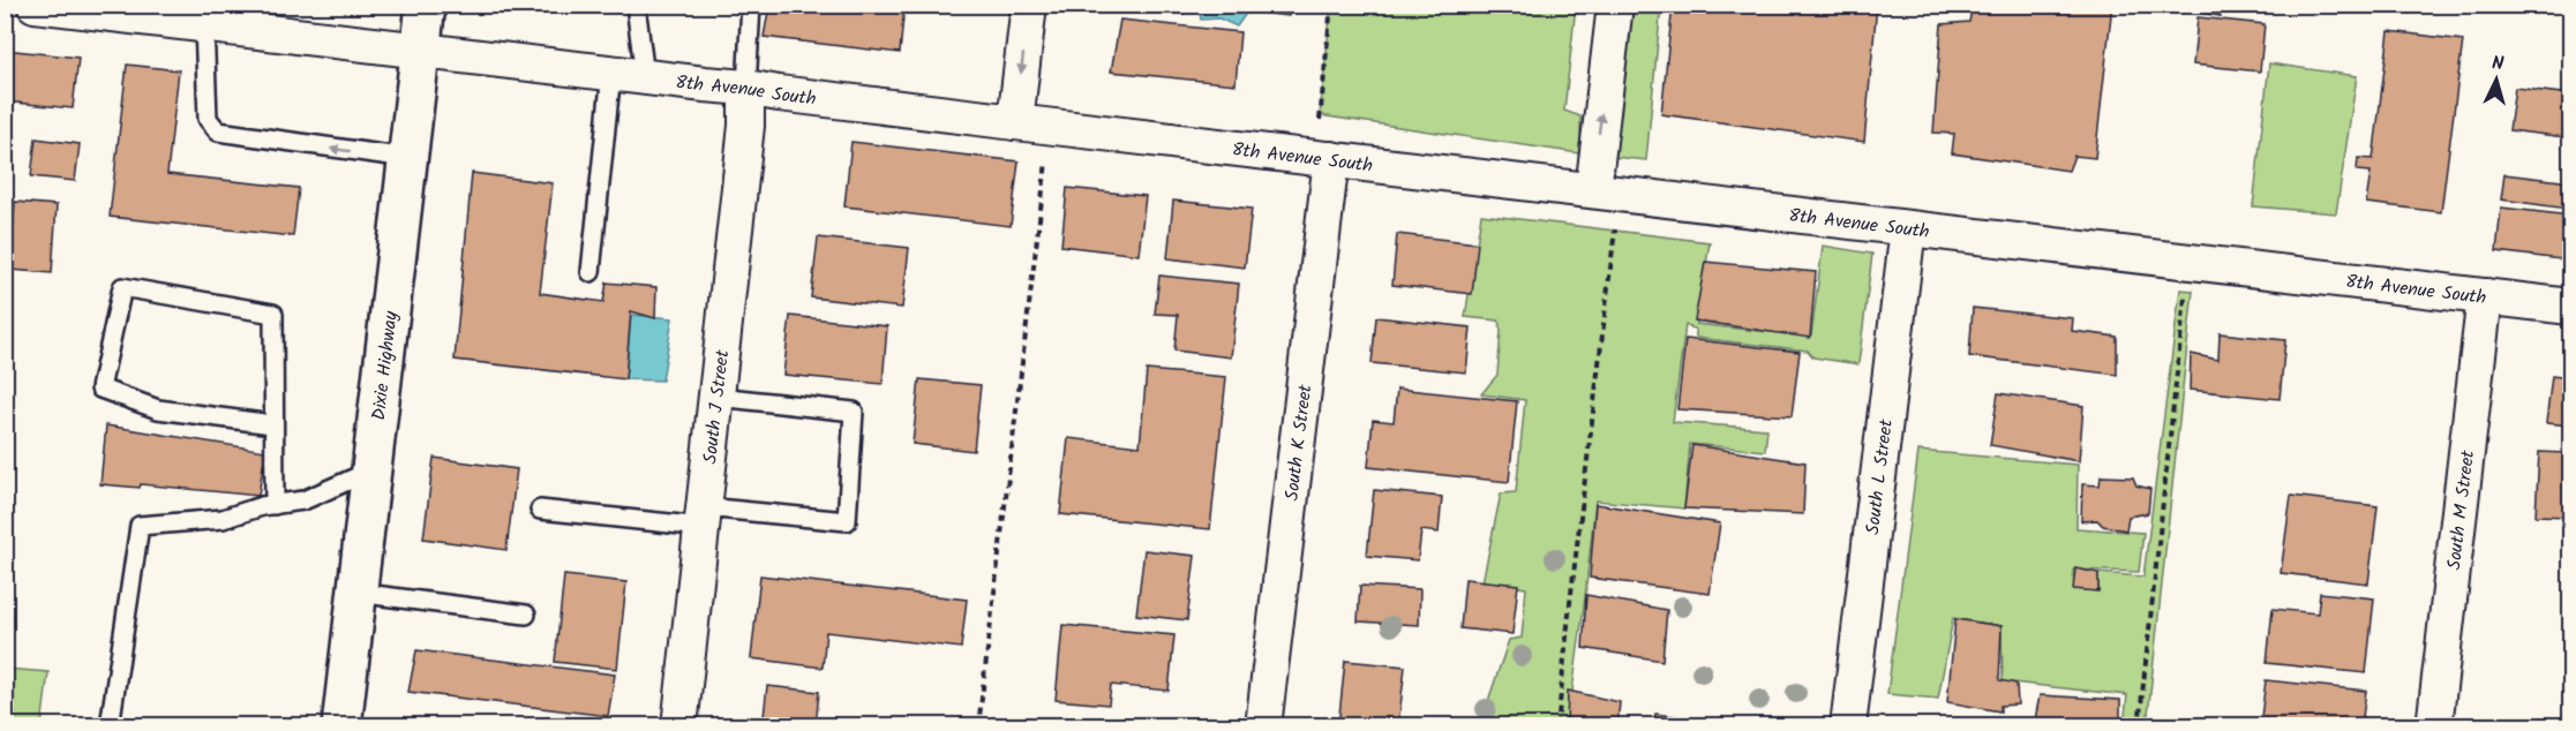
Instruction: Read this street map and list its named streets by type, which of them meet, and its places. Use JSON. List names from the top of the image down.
{
  "streets": {
    "main road": ["Dixie Highway"],
    "street": [
      "8th Avenue South",
      "South J Street",
      "South K Street",
      "South L Street",
      "South M Street"
    ]
  },
  "crossings": [
    ["8th Avenue South", "Dixie Highway"],
    ["8th Avenue South", "South J Street"],
    ["8th Avenue South", "South K Street"],
    ["8th Avenue South", "South L Street"],
    ["8th Avenue South", "South M Street"]
  ],
  "north": "top"
}
